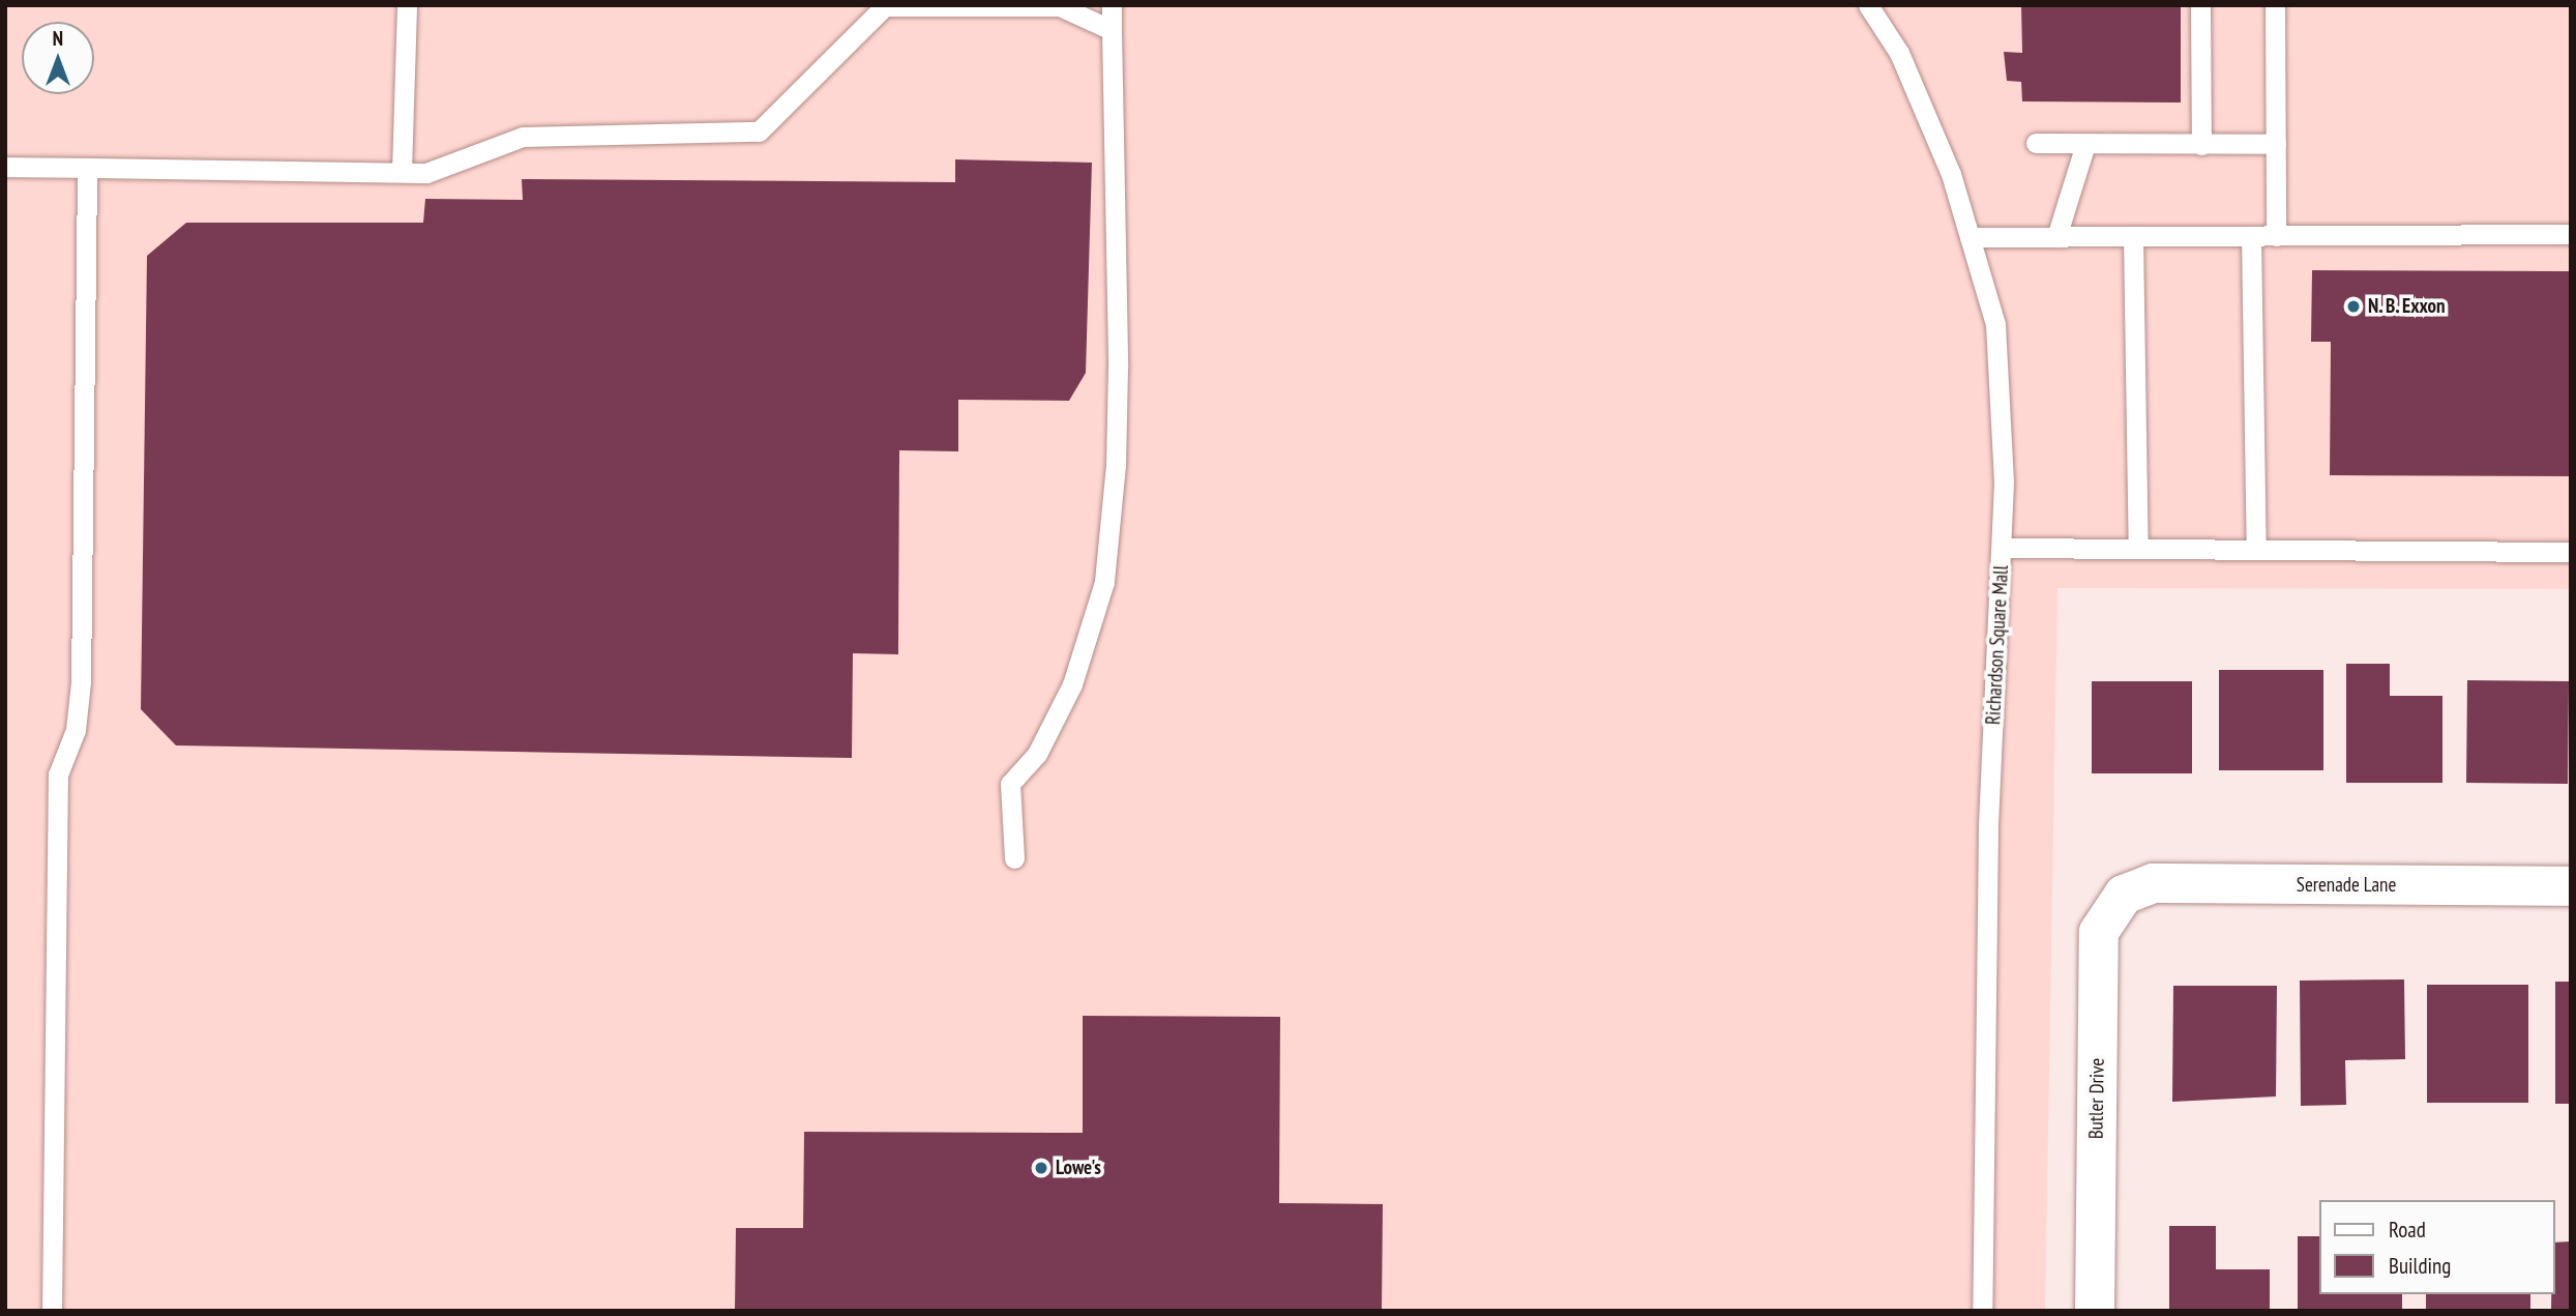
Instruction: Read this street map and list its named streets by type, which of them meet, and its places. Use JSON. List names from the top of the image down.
{
  "streets": {
    "street": ["Serenade Lane", "Butler Drive"],
    "lane": ["Richardson Square Mall"]
  },
  "crossings": [
    ["Serenade Lane", "Butler Drive"]
  ],
  "places": ["N. B. Exxon", "Lowe's"],
  "legend": ["Road", "Building"],
  "north": "top"
}
